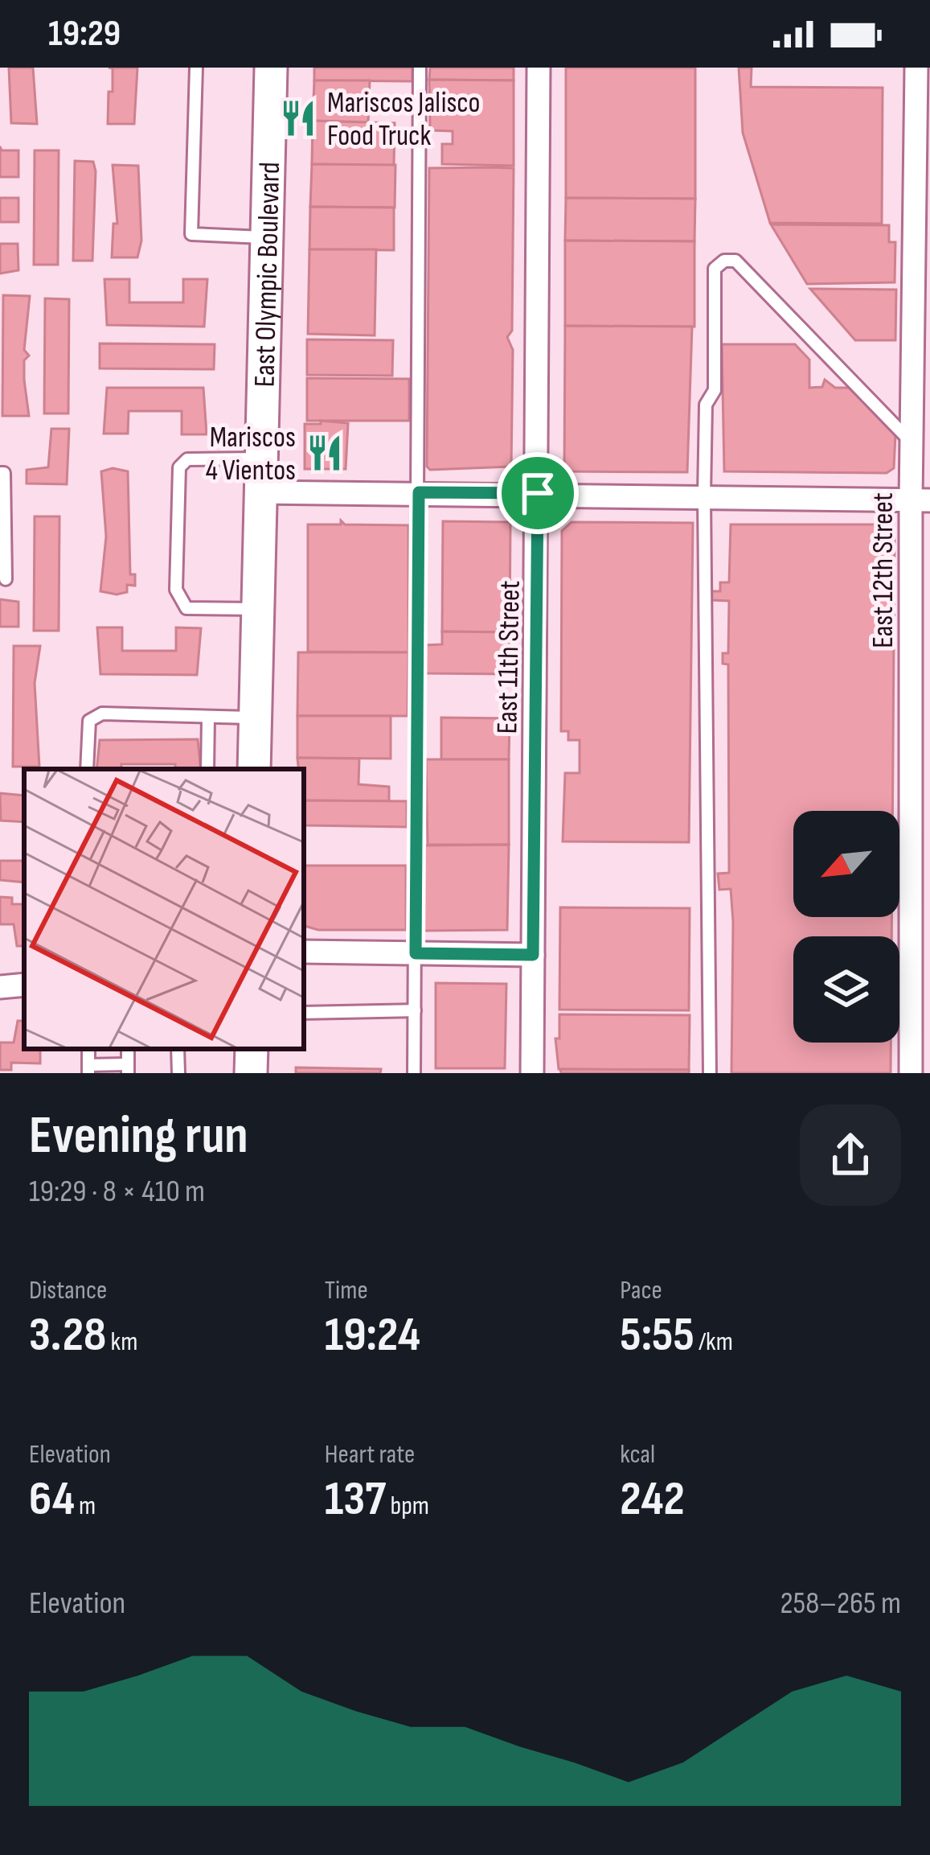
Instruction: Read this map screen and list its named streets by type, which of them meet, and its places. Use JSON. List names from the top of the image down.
{
  "streets": {
    "main road": ["East Olympic Boulevard"],
    "street": ["East 12th Street", "East 11th Street"]
  },
  "places": {
    "restaurant": ["Mariscos Jalisco Food Truck", "Mariscos 4 Vientos"]
  },
  "north": "bottom left",
  "page": {
    "status": "19:29",
    "heading": ["Evening run", "19:29 · 8 × 410 m"],
    "stats": [
      ["Distance", "3.28 km"],
      ["Time", "19:24"],
      ["Pace", "5:55 /km"],
      ["Elevation", "64 m"],
      ["Heart rate", "137 bpm"],
      ["kcal", "242"]
    ],
    "chart": ["Elevation", "258–265 m"]
  }
}
